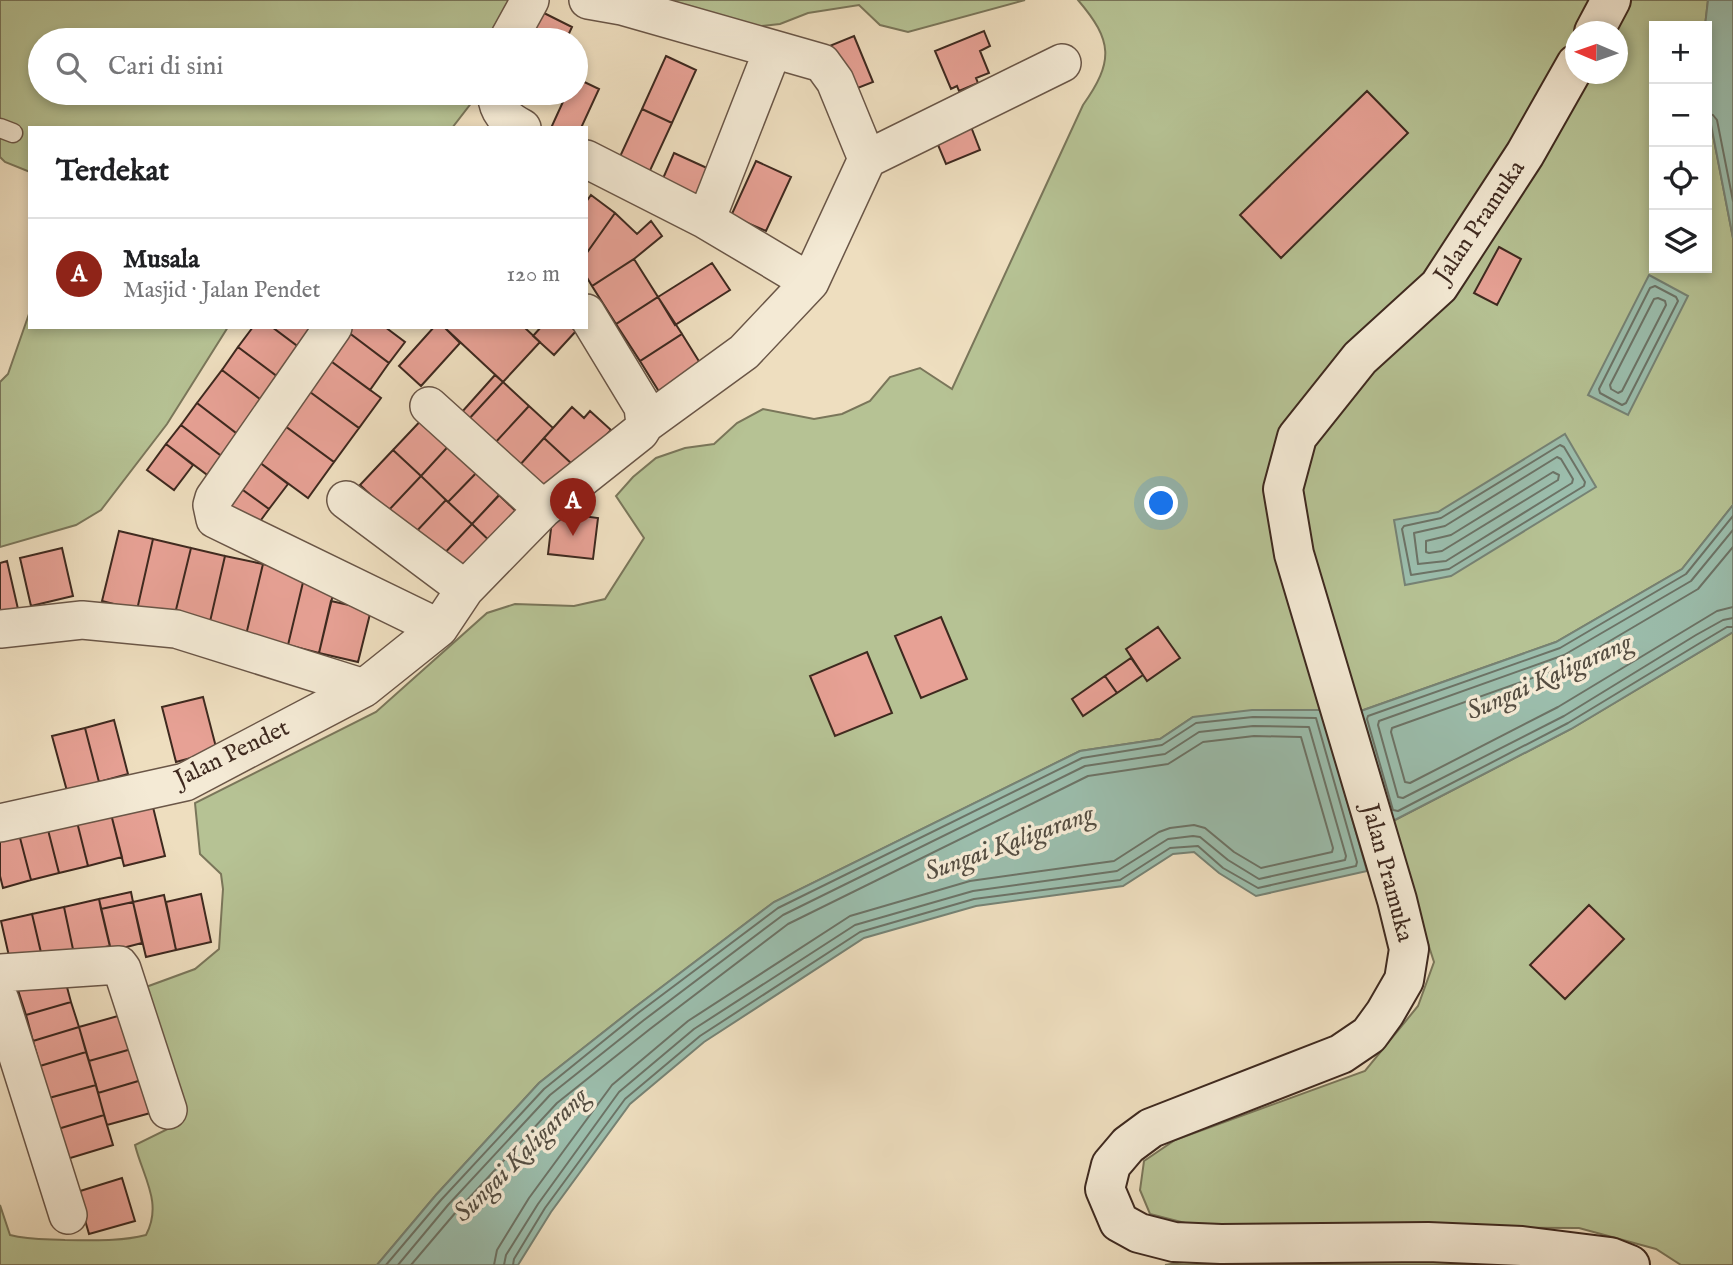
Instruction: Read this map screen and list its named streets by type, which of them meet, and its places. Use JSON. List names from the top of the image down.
{
  "streets": {
    "main road": ["Jalan Pramuka"],
    "street": ["Jalan Pendet"]
  },
  "water": ["Sungai Kaligarang"],
  "north": "left",
  "page": {
    "map_buttons": ["+", "−"],
    "search": "Cari di sini",
    "heading": "Terdekat",
    "list": [
      {
        "mark": "A",
        "name": "Musala",
        "note": "Masjid · Jalan Pendet",
        "value": "120 m"
      }
    ],
    "pins": "A"
  }
}
